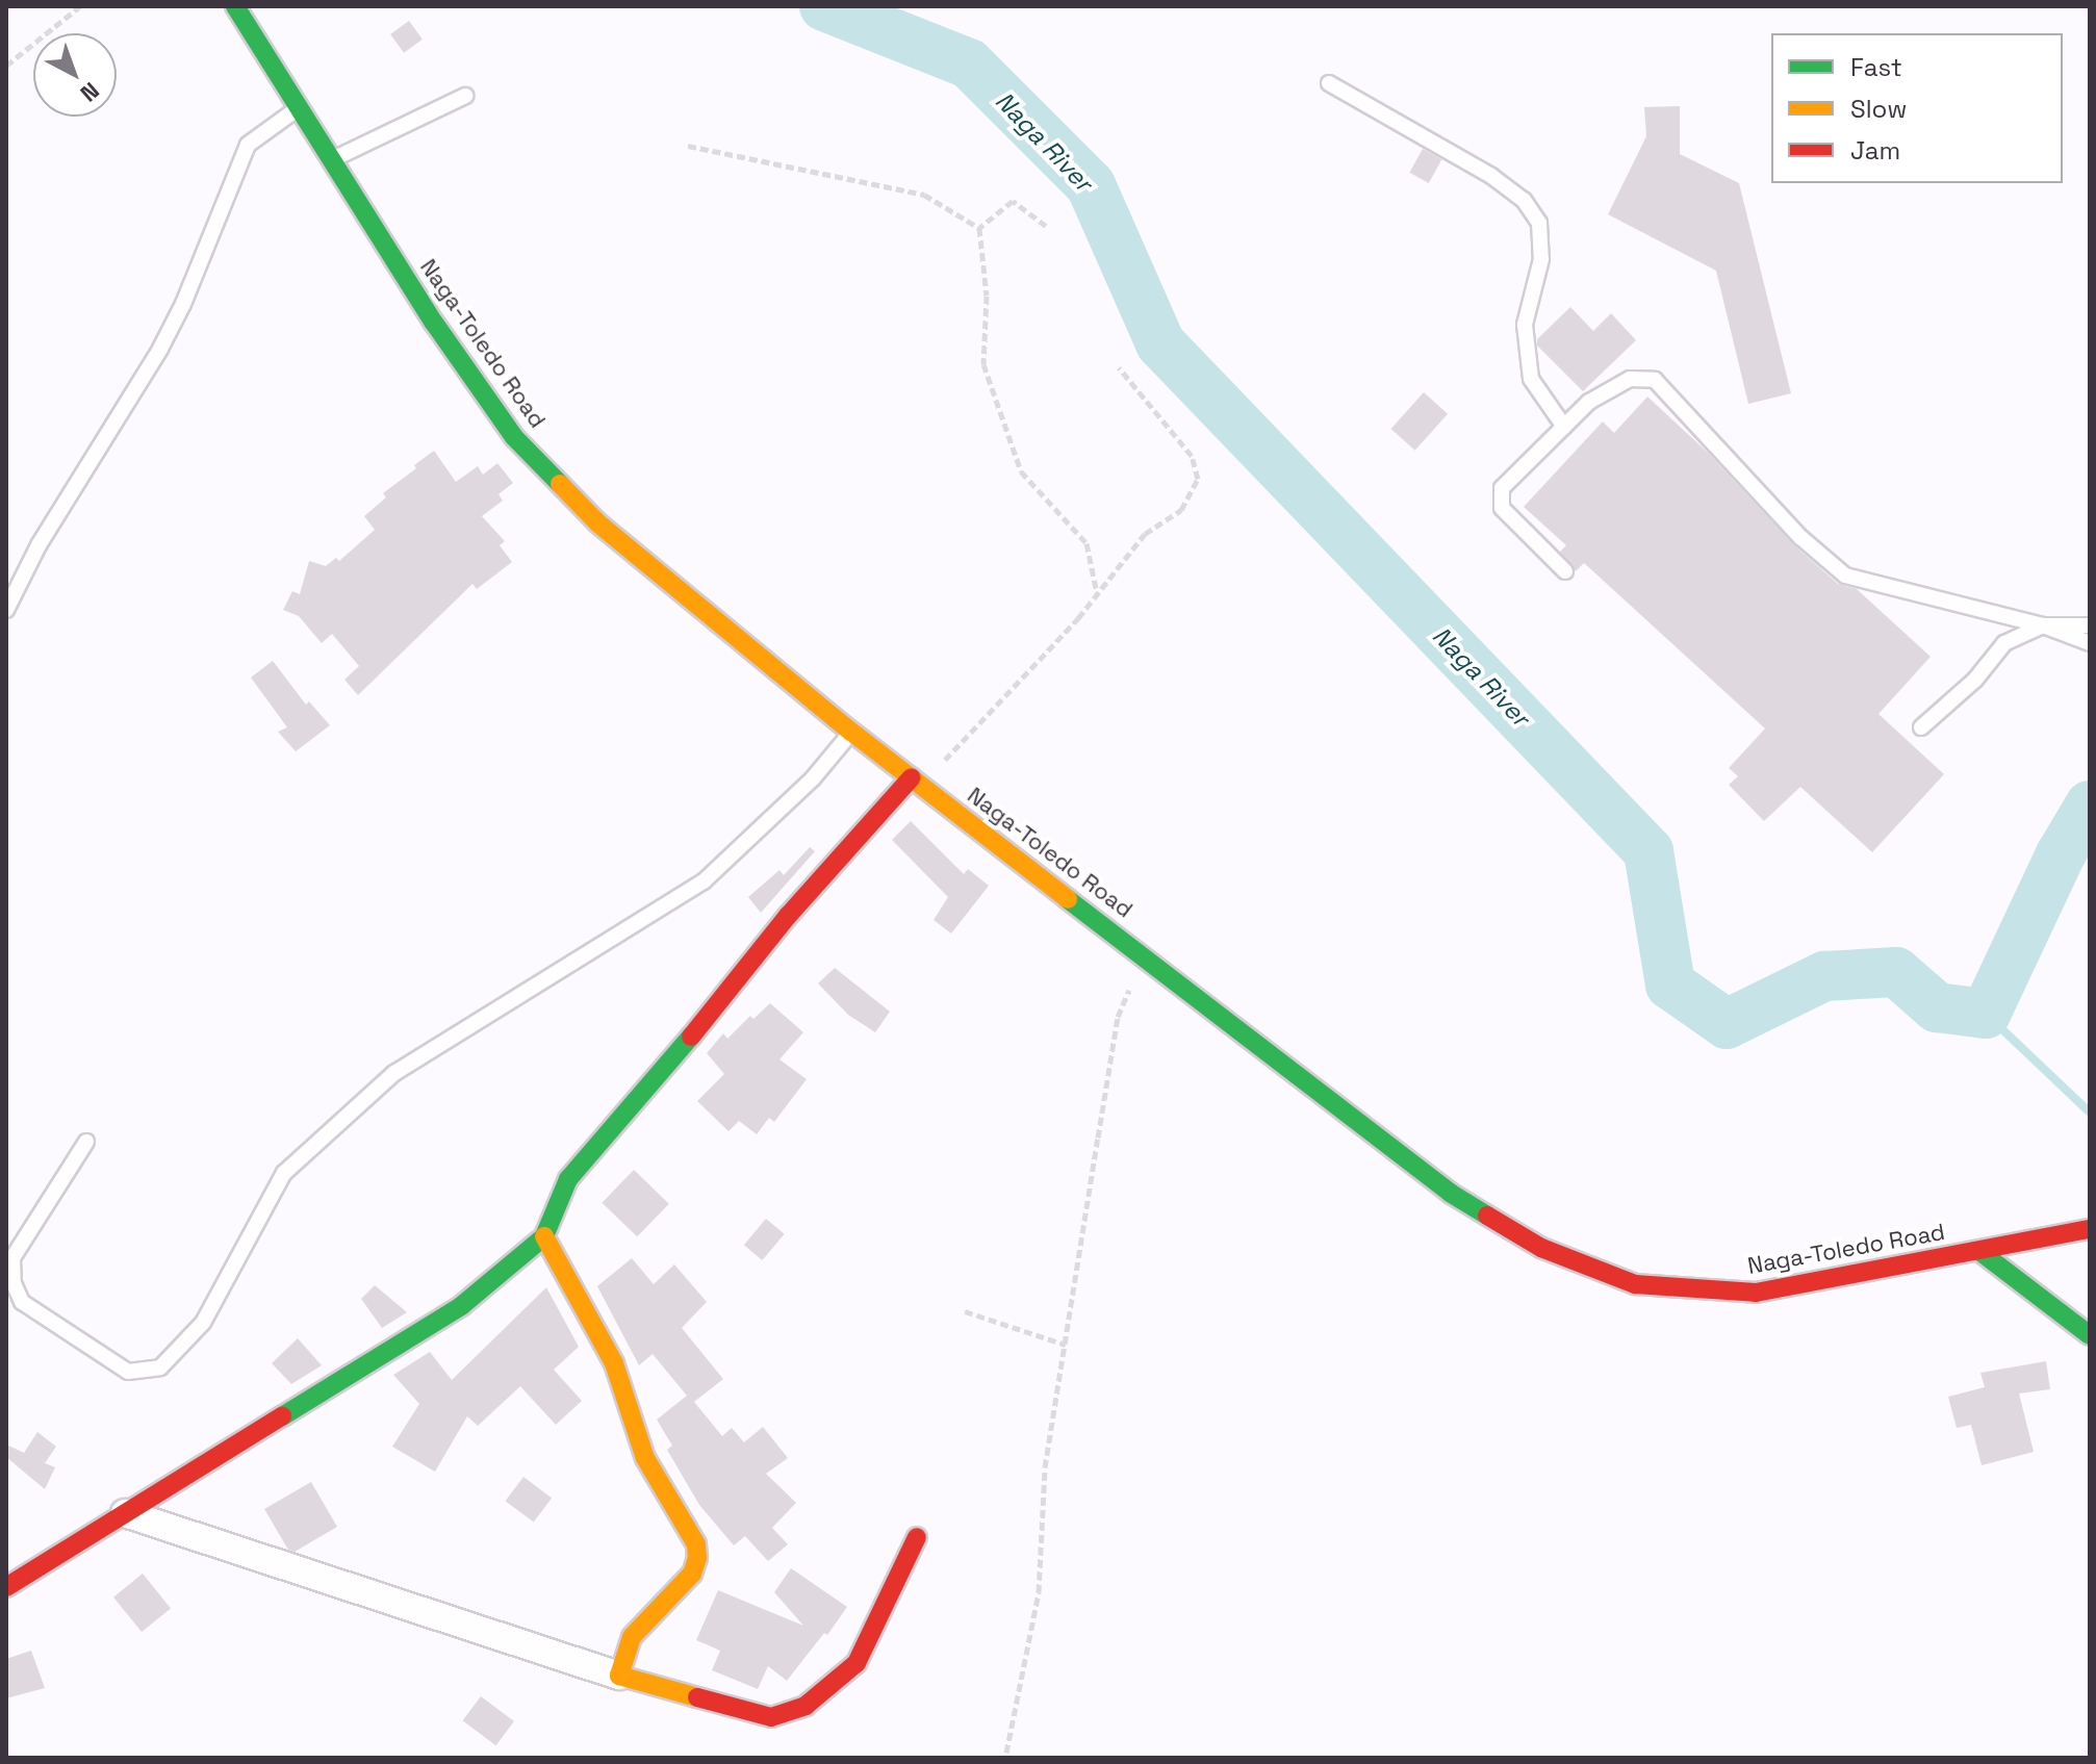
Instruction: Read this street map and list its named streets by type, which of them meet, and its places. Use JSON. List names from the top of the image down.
{
  "streets": {
    "main road": ["Naga-Toledo Road"]
  },
  "water": ["Naga River"],
  "legend": ["Fast", "Slow", "Jam"],
  "north": "bottom right"
}
